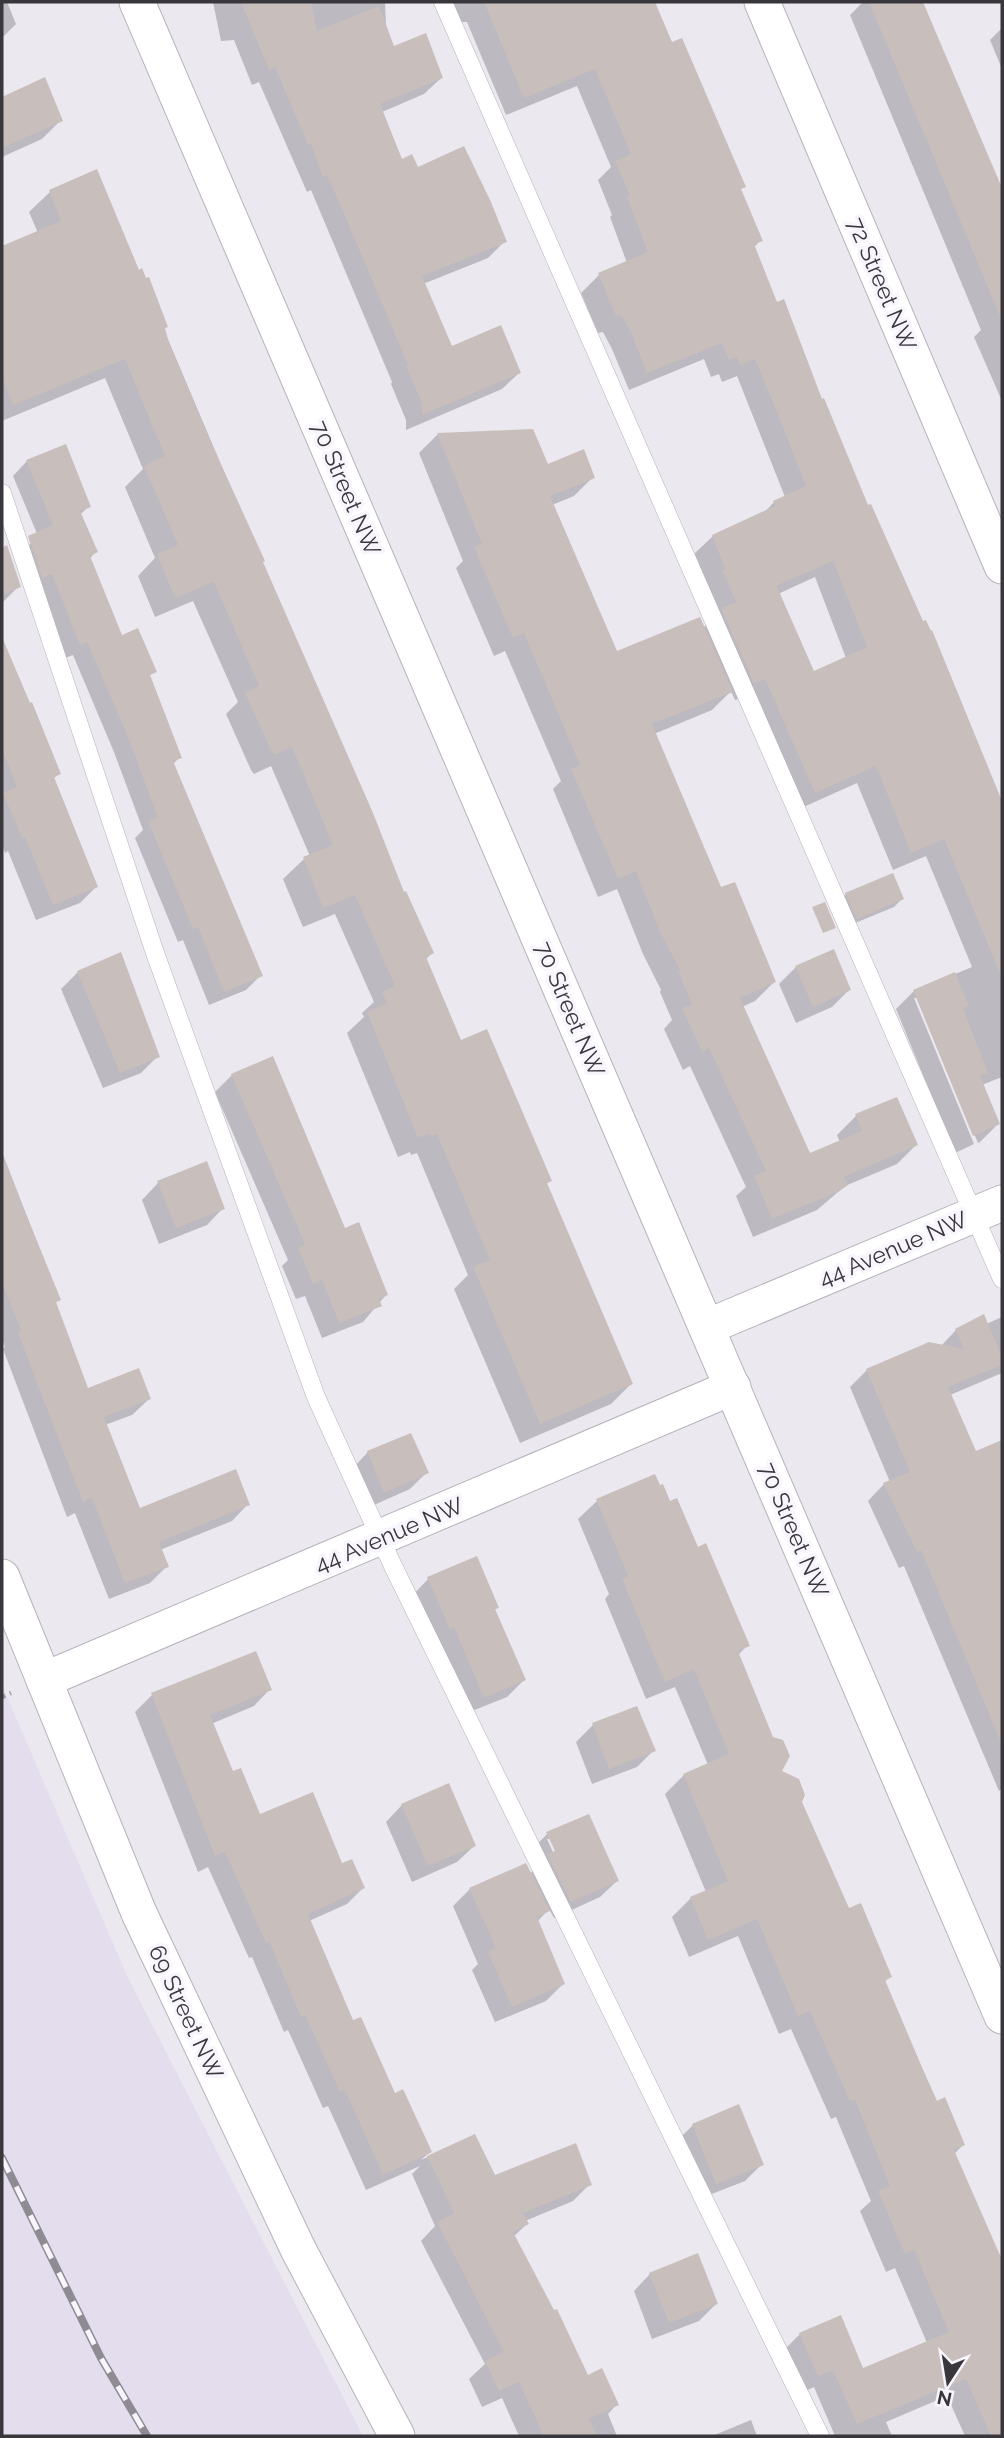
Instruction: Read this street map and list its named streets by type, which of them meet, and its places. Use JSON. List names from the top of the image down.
{
  "streets": {
    "street": [
      "72 Street NW",
      "70 Street NW",
      "44 Avenue NW",
      "69 Street NW"
    ]
  },
  "crossings": [
    ["70 Street NW", "44 Avenue NW"],
    ["44 Avenue NW", "69 Street NW"]
  ],
  "north": "bottom"
}
